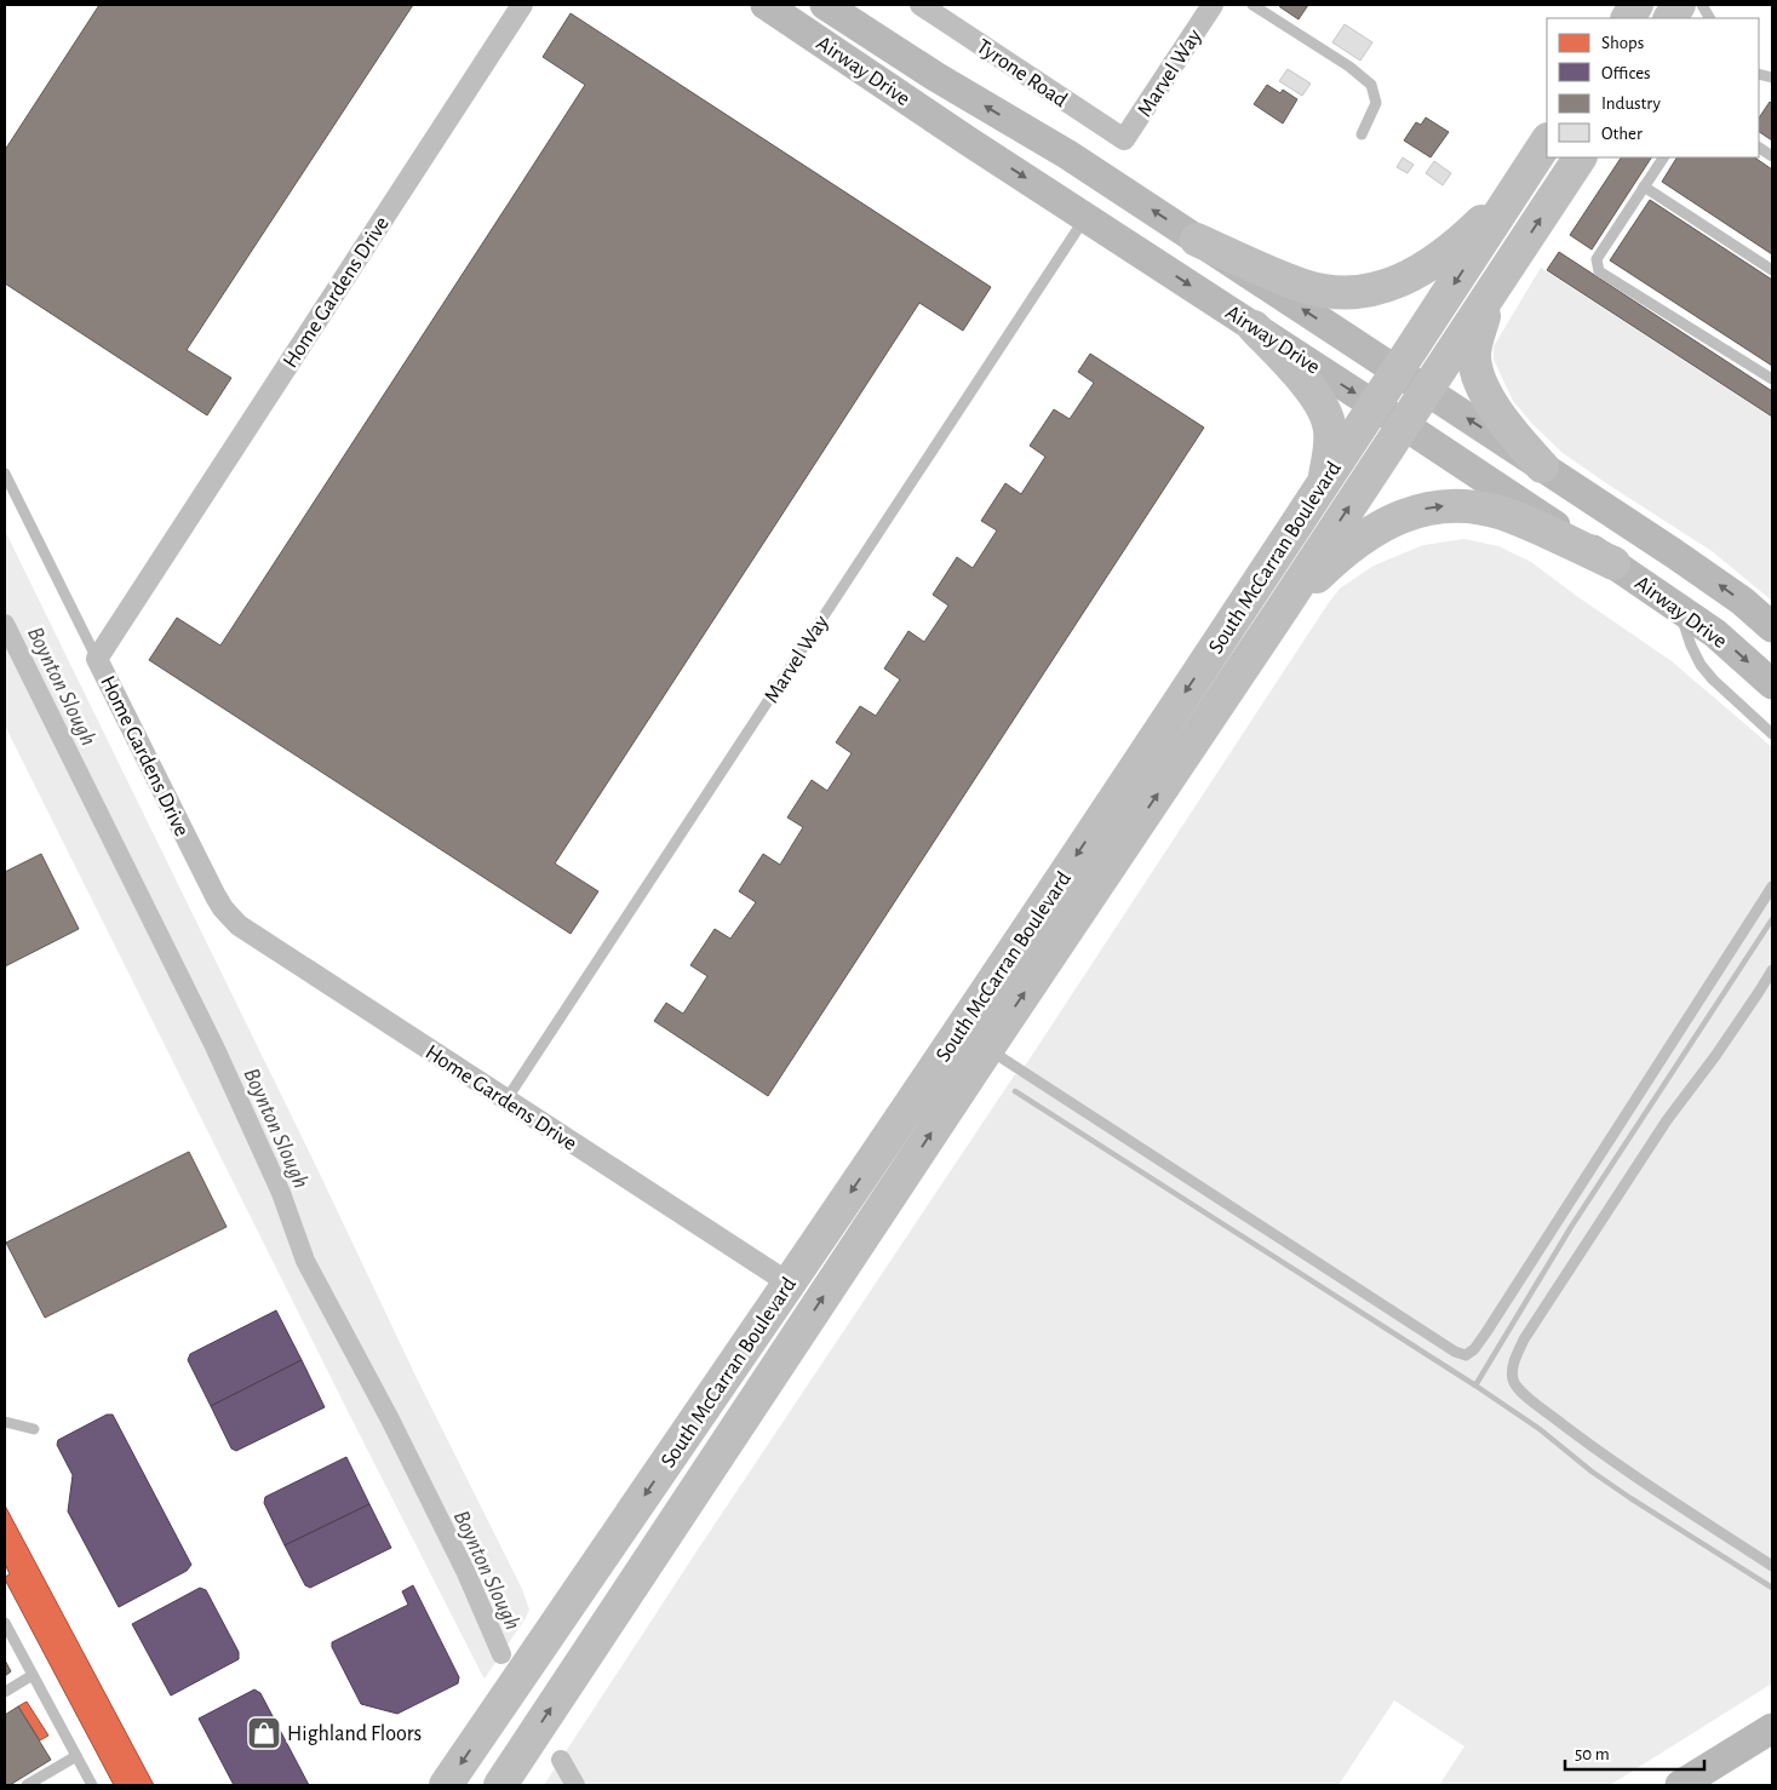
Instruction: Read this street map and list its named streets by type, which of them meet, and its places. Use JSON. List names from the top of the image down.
{
  "streets": {
    "main road": ["Airway Drive", "South McCarran Boulevard"],
    "street": ["Tyrone Road", "Marvel Way", "Home Gardens Drive"]
  },
  "crossings": [
    ["Airway Drive", "Marvel Way"],
    ["Airway Drive", "South McCarran Boulevard"],
    ["Tyrone Road", "Marvel Way"],
    ["Marvel Way", "Home Gardens Drive"],
    ["Home Gardens Drive", "South McCarran Boulevard"]
  ],
  "water": ["Boynton Slough"],
  "places": {
    "shop": ["Highland Floors"]
  },
  "legend": [
    "Shops",
    "Offices",
    "Industry",
    "Other"
  ],
  "scale_bar": "50 m"
}
